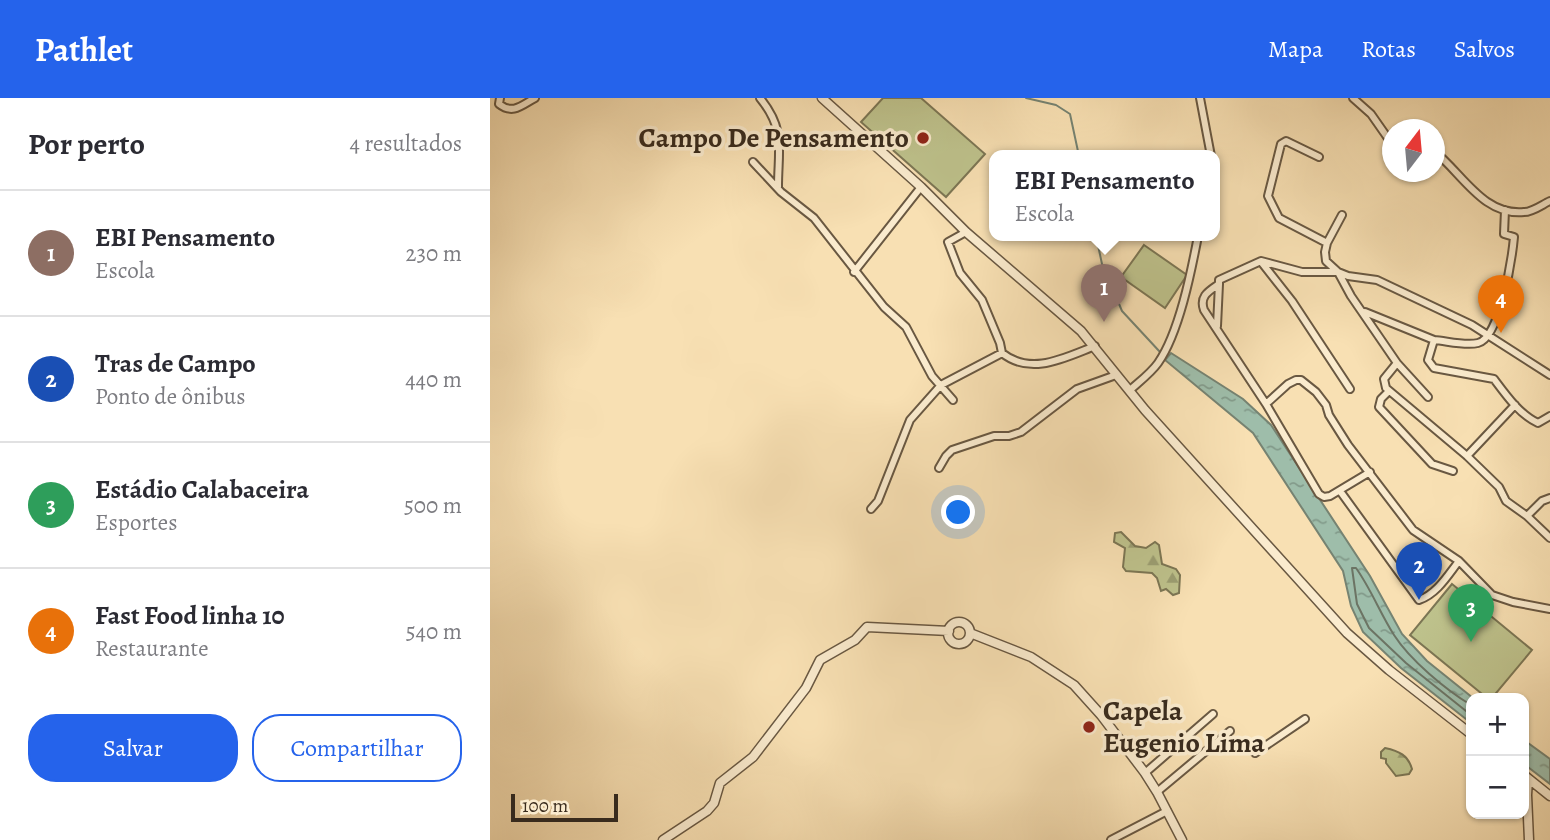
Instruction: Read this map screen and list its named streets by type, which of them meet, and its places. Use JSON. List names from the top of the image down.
{
  "places": ["Campo De Pensamento", "Capela Eugenio Lima"],
  "scale_bar": "100 m",
  "north": "top",
  "page": {
    "header": "Pathlet",
    "nav": ["Mapa", "Rotas", "Salvos"],
    "heading": ["Por perto", "4 resultados"],
    "popup": ["EBI Pensamento", "Escola"],
    "list": [
      {
        "mark": "1",
        "name": "EBI Pensamento",
        "note": "Escola",
        "value": "230 m"
      },
      {
        "mark": "2",
        "name": "Tras de Campo",
        "note": "Ponto de ônibus",
        "value": "440 m"
      },
      {
        "mark": "3",
        "name": "Estádio Calabaceira",
        "note": "Esportes",
        "value": "500 m"
      },
      {
        "mark": "4",
        "name": "Fast Food linha 10",
        "note": "Restaurante",
        "value": "540 m"
      }
    ],
    "pins": [
      "1",
      "4",
      "2",
      "3"
    ],
    "buttons": ["Salvar", "Compartilhar"],
    "map_buttons": ["+", "−"],
    "scale": "100 m"
  }
}
